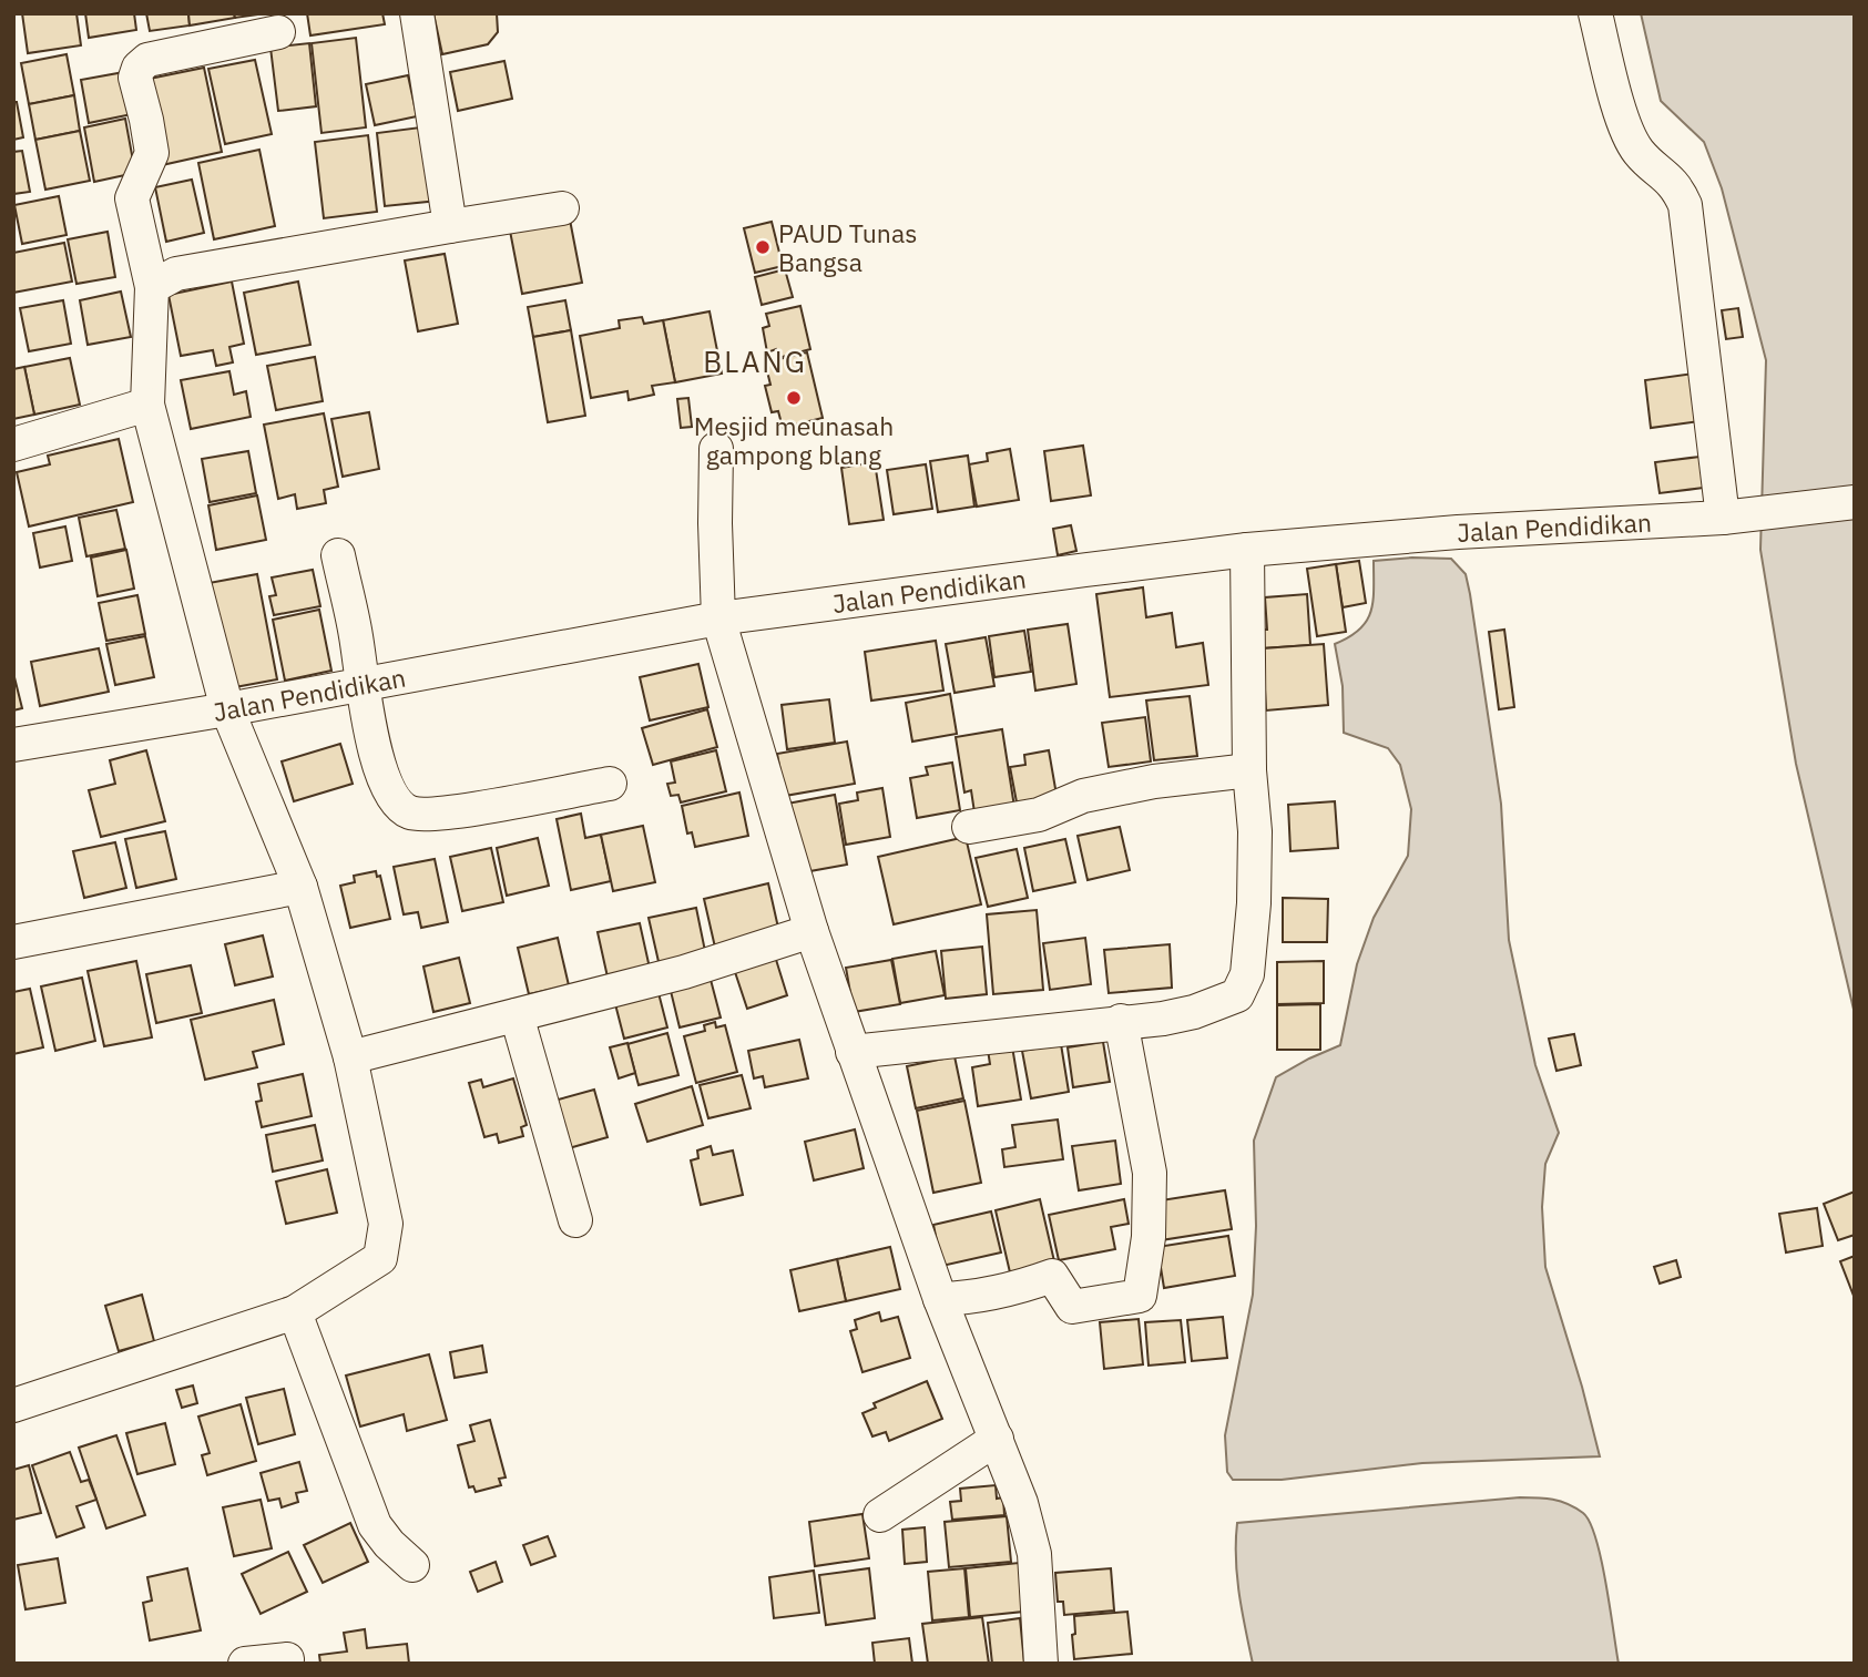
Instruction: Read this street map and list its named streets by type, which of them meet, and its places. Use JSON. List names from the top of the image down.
{
  "streets": {
    "street": ["Jalan Pendidikan"]
  },
  "districts": ["BLANG"],
  "places": ["PAUD Tunas Bangsa", "Mesjid meunasah gampong blang"]
}
